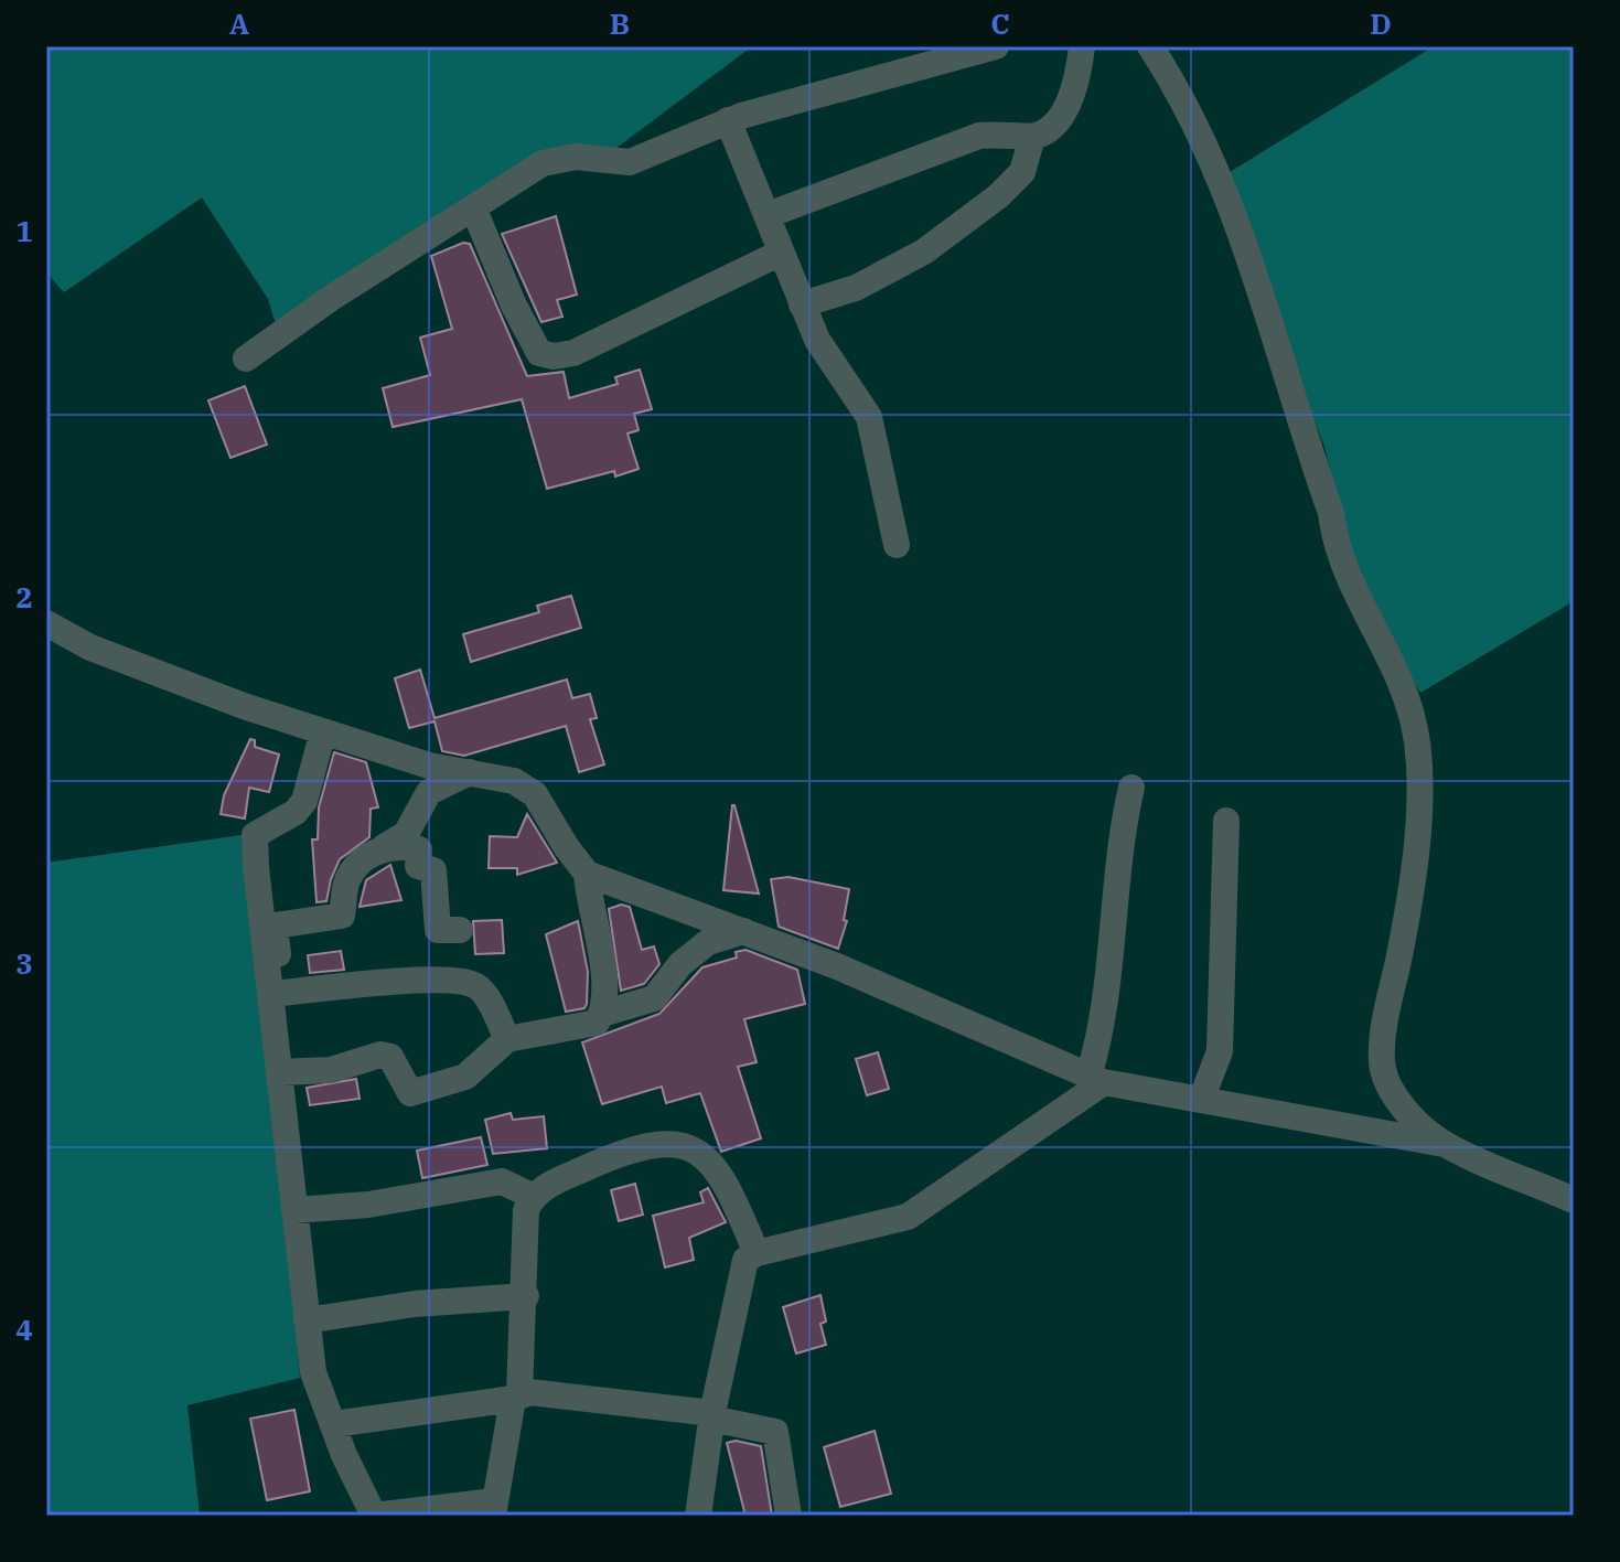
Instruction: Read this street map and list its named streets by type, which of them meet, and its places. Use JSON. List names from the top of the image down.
{
  "grid": {
    "columns": [
      "A",
      "B",
      "C",
      "D"
    ],
    "rows": [
      "1",
      "2",
      "3",
      "4"
    ]
  }
}
